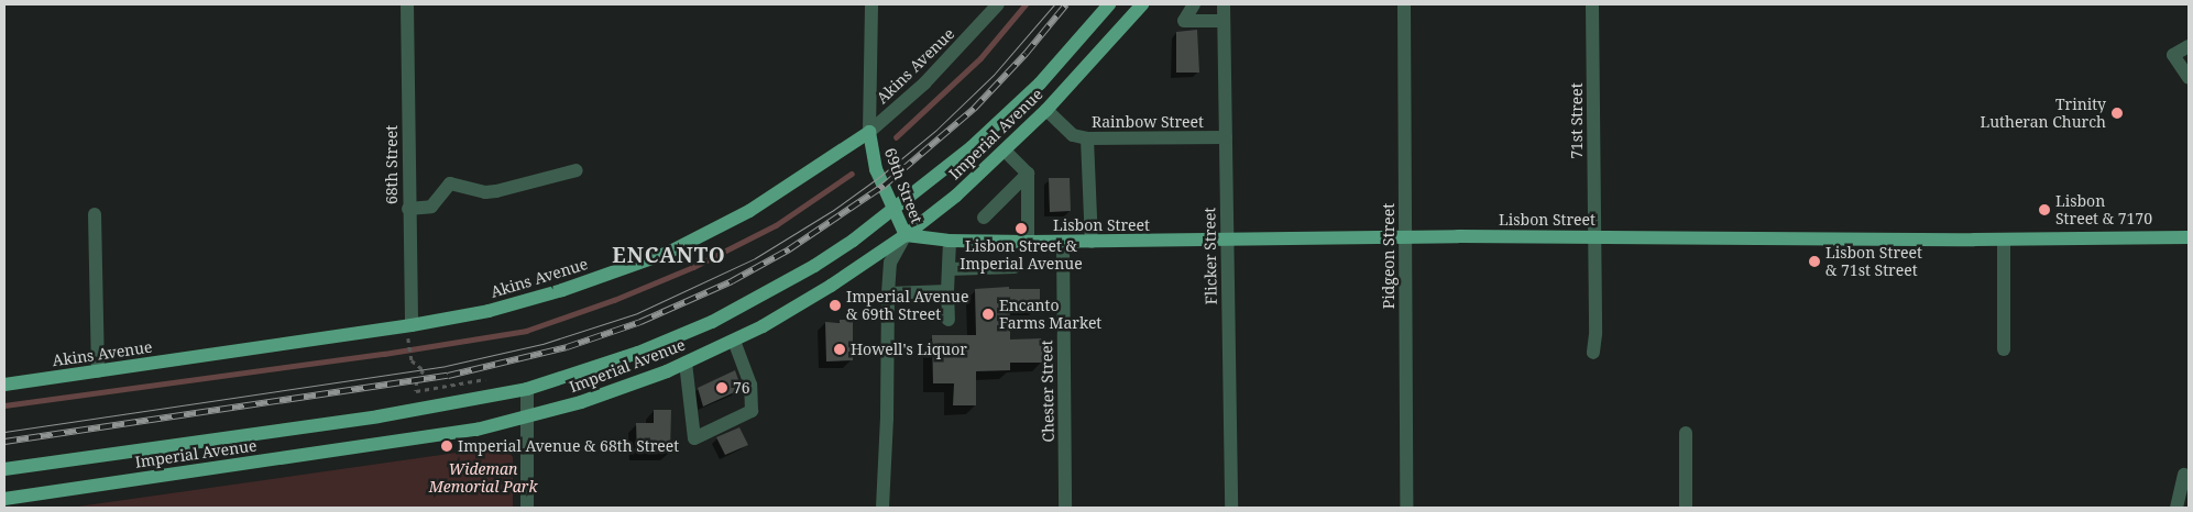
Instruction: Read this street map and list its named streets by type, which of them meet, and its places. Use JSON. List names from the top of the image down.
{
  "streets": {
    "main road": [
      "Akins Avenue",
      "Imperial Avenue",
      "69th Street",
      "Lisbon Street"
    ],
    "street": [
      "71st Street",
      "Rainbow Street",
      "68th Street",
      "Flicker Street",
      "Pidgeon Street",
      "Chester Street"
    ]
  },
  "crossings": [
    ["Akins Avenue", "68th Street"],
    ["Akins Avenue", "69th Street"],
    ["71st Street", "Lisbon Street"],
    ["Rainbow Street", "Imperial Avenue"],
    ["Rainbow Street", "Flicker Street"],
    ["Imperial Avenue", "69th Street"],
    ["Imperial Avenue", "Lisbon Street"],
    ["69th Street", "Lisbon Street"],
    ["Lisbon Street", "Flicker Street"],
    ["Lisbon Street", "Pidgeon Street"],
    ["Lisbon Street", "Chester Street"]
  ],
  "districts": ["ENCANTO"],
  "parks": ["Wideman Memorial Park"],
  "places": [
    "Trinity Lutheran Church",
    "Lisbon Street & 7170",
    "Lisbon Street & Imperial Avenue",
    "Lisbon Street & 71st Street",
    "Imperial Avenue & 69th Street",
    "Encanto Farms Market",
    "Howell's Liquor",
    "76",
    "Imperial Avenue & 68th Street"
  ]
}
